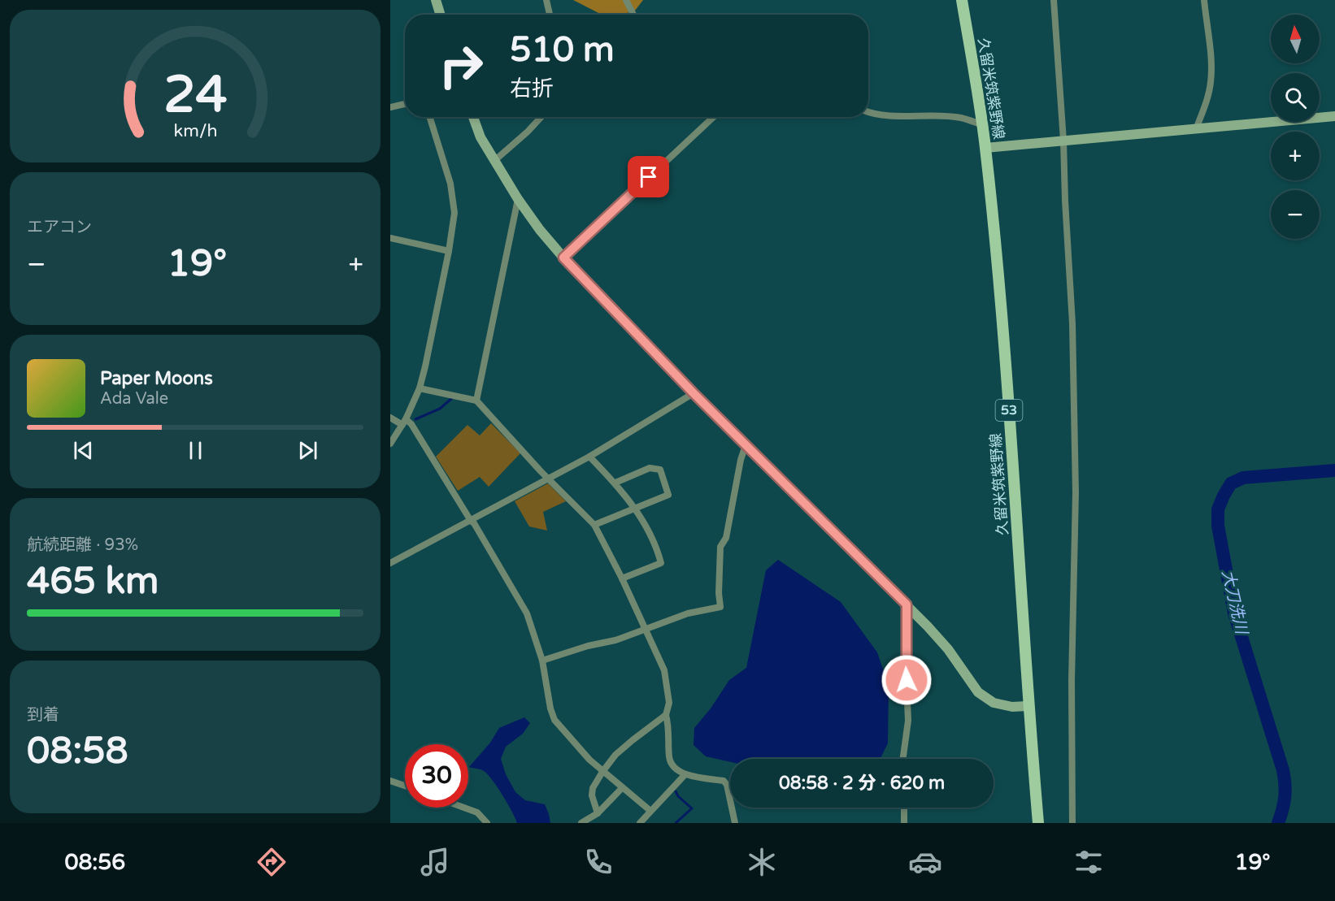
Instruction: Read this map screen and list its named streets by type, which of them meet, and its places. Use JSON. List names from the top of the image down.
{
  "streets": {
    "main road": ["久留米筑紫野線", "53"]
  },
  "water": ["大刀洗川"],
  "north": "top",
  "page": {
    "map_buttons": ["+", "−"],
    "turn": ["510 m", "右折"],
    "tile": [
      "エアコン",
      ["航続距離 · 93%", "465 km"],
      ["到着", "08:58"]
    ],
    "heat": ["−", "19°", "+"],
    "song": ["Paper Moons", "Ada Vale"],
    "limit": "30",
    "trip": "08:58 · 2 分 · 620 m",
    "tabs": ["08:56", "19°"],
    "gauge": ["24", "km/h"]
  }
}
